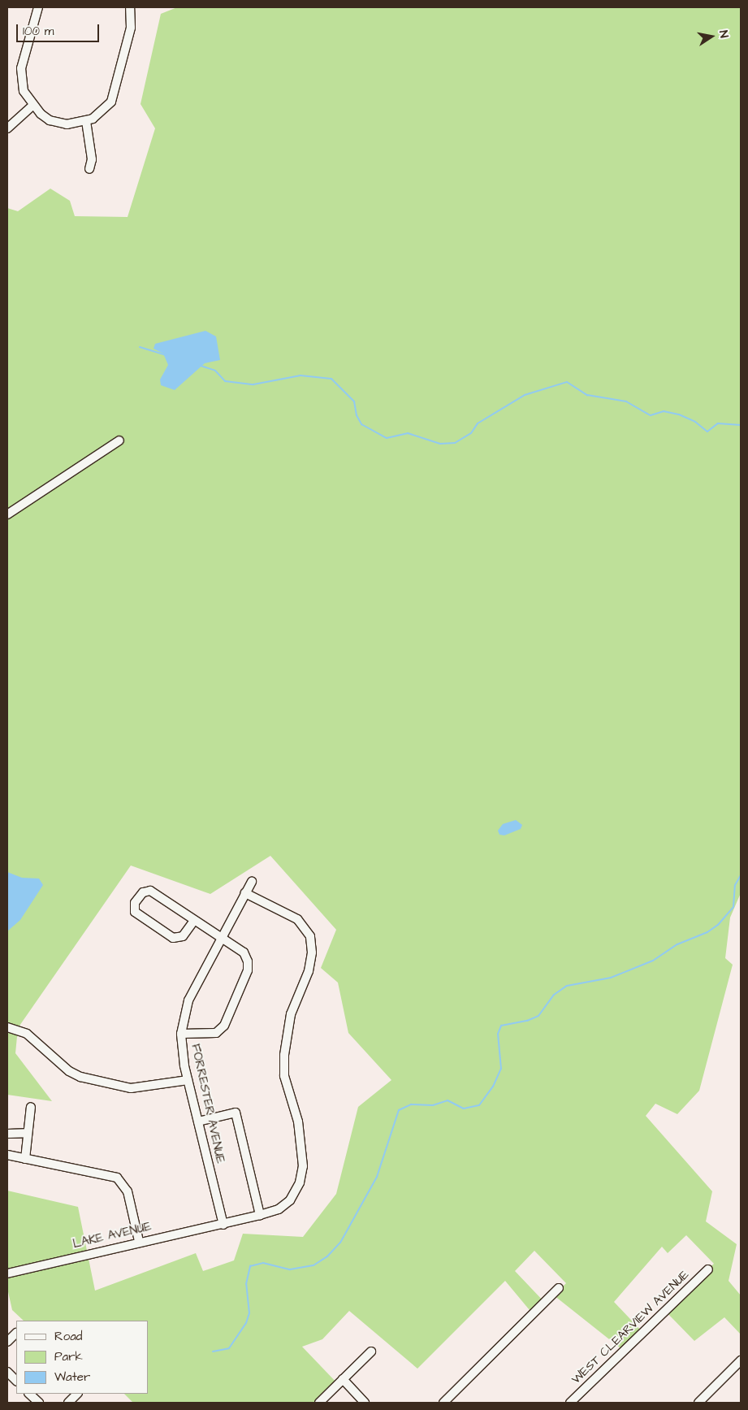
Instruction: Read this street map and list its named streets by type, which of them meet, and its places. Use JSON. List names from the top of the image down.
{
  "streets": {
    "street": ["FORRESTER AVENUE", "LAKE AVENUE", "WEST CLEARVIEW AVENUE"]
  },
  "crossings": [
    ["FORRESTER AVENUE", "LAKE AVENUE"]
  ],
  "legend": ["Road", "Park", "Water"],
  "scale_bar": "100 m",
  "north": "right"
}
